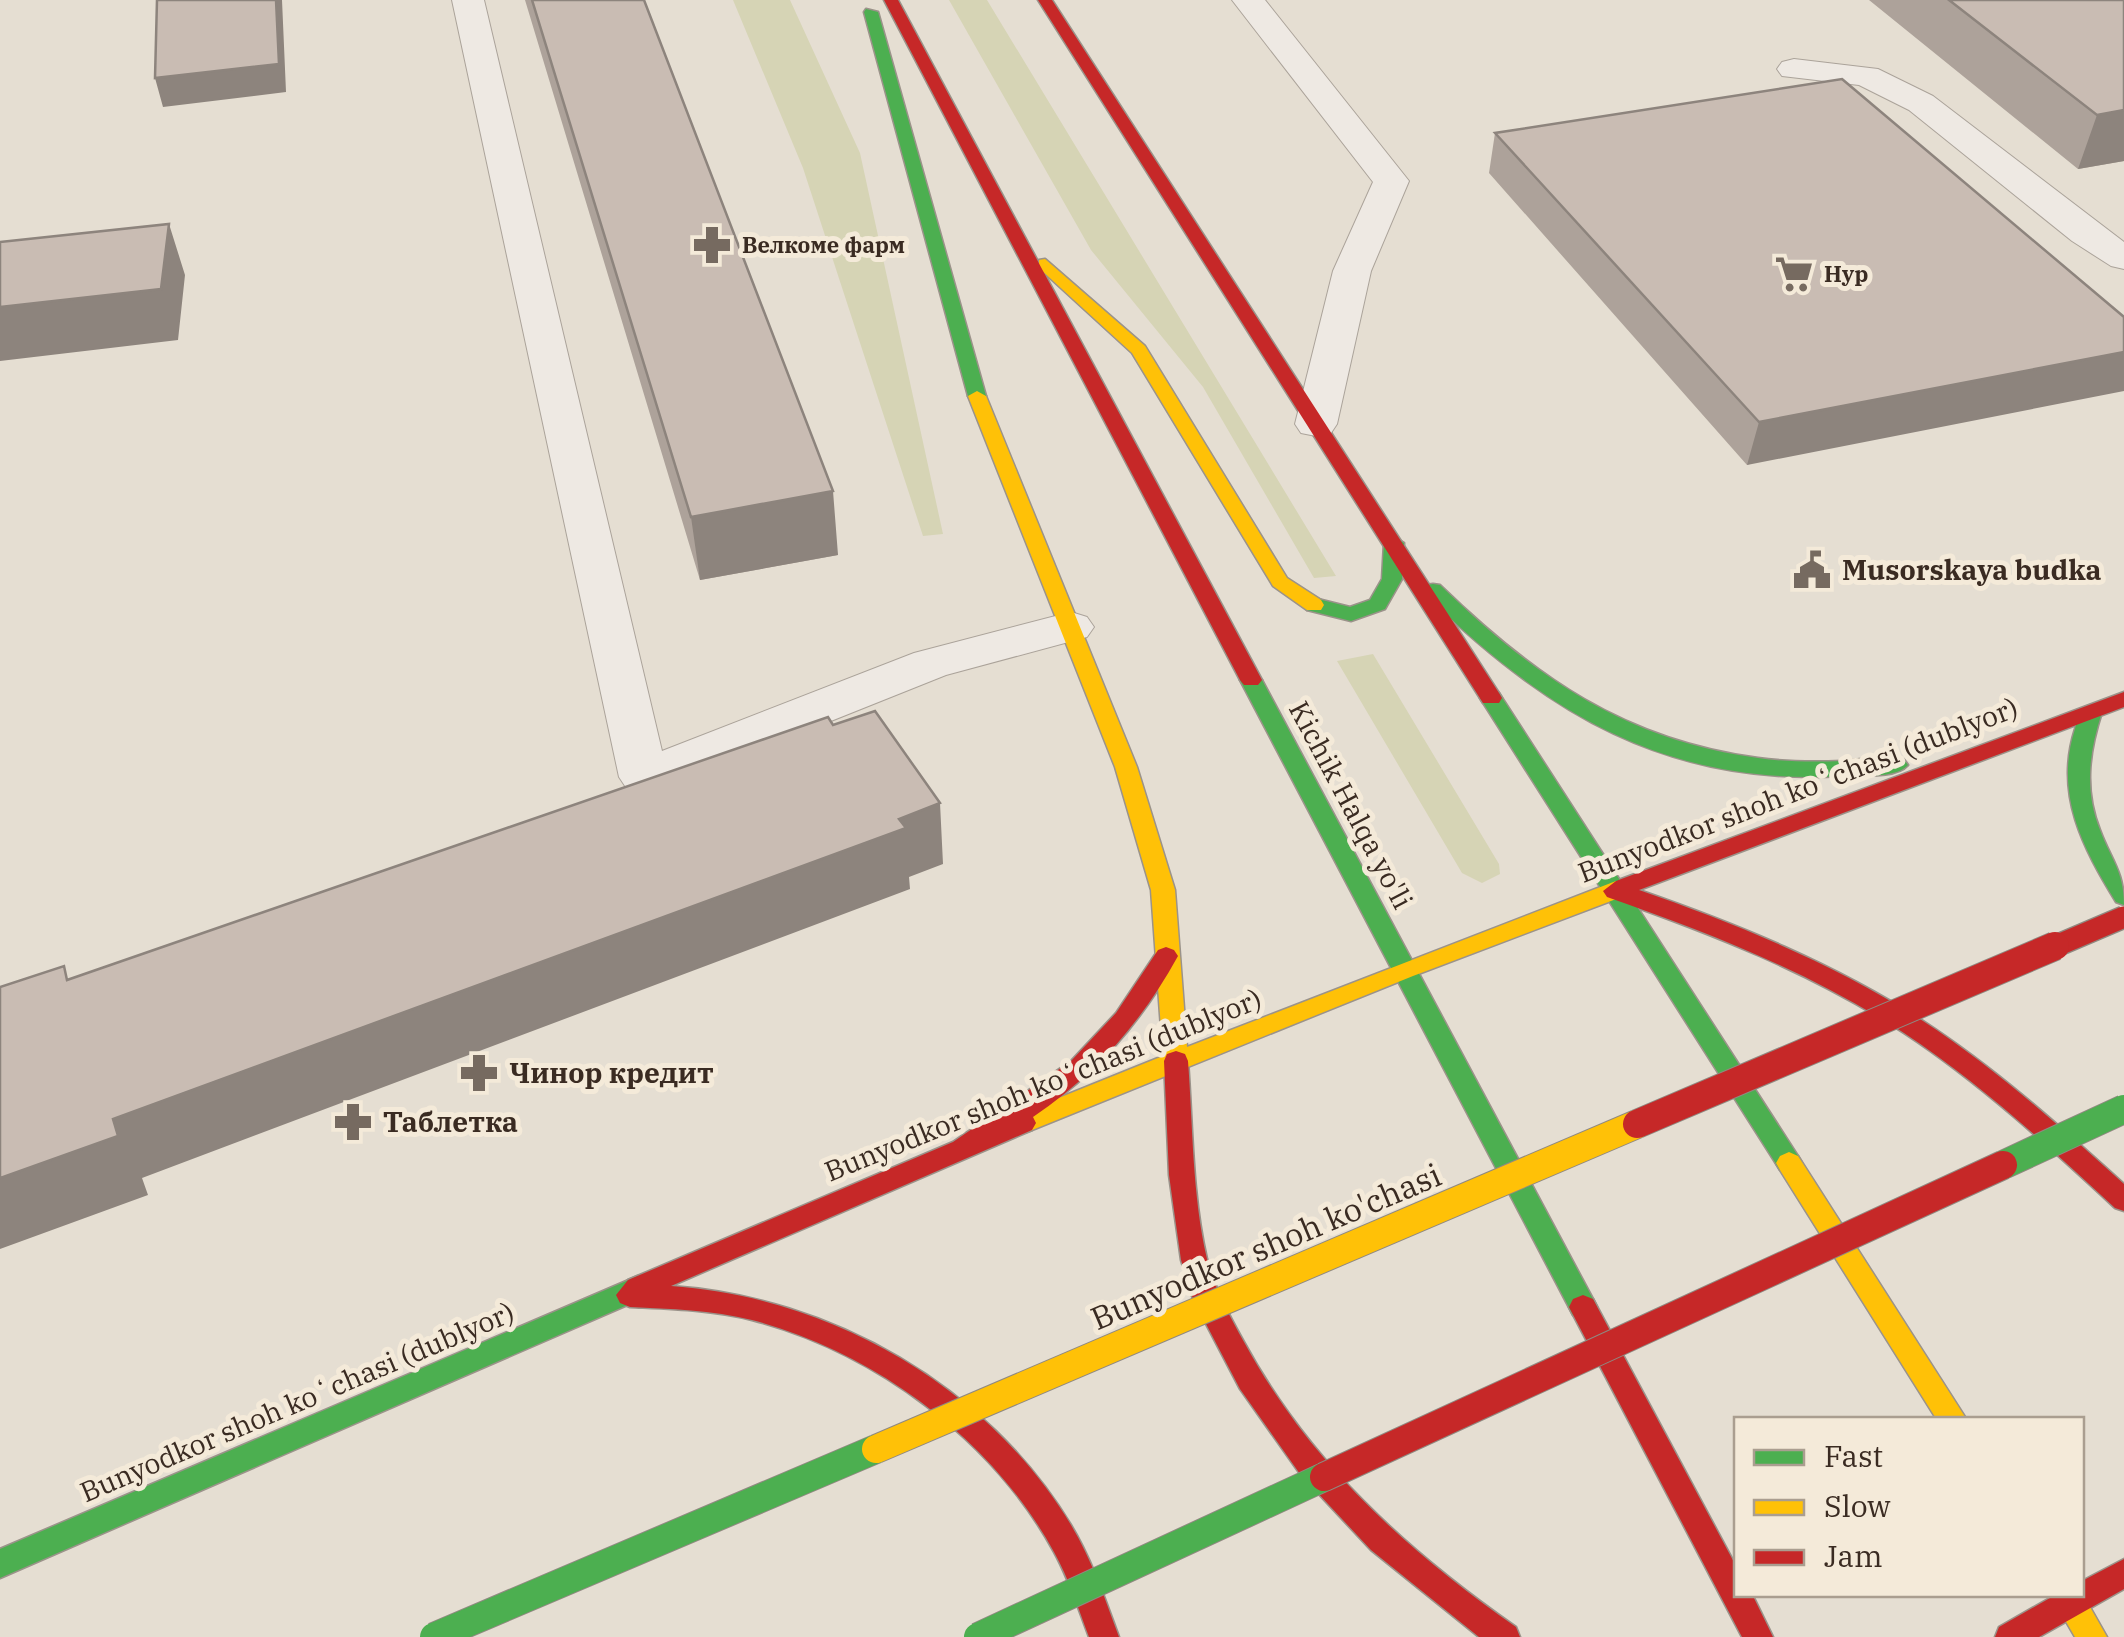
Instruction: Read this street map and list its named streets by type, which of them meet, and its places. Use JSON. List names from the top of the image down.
{
  "streets": {
    "main road": ["Bunyodkor shoh koʻchasi (dublyor)", "Kichik Halqa yo'li", "Bunyodkor shoh ko'chasi"]
  },
  "crossings": [
    ["Bunyodkor shoh koʻchasi (dublyor)", "Kichik Halqa yo'li"]
  ],
  "places": {
    "pharmacy": ["Велкоме фарм", "Чинор кредит", "Таблетка"],
    "supermarket": ["Нур"],
    "public building": ["Musorskaya budka"]
  },
  "legend": ["Fast", "Slow", "Jam"]
}
